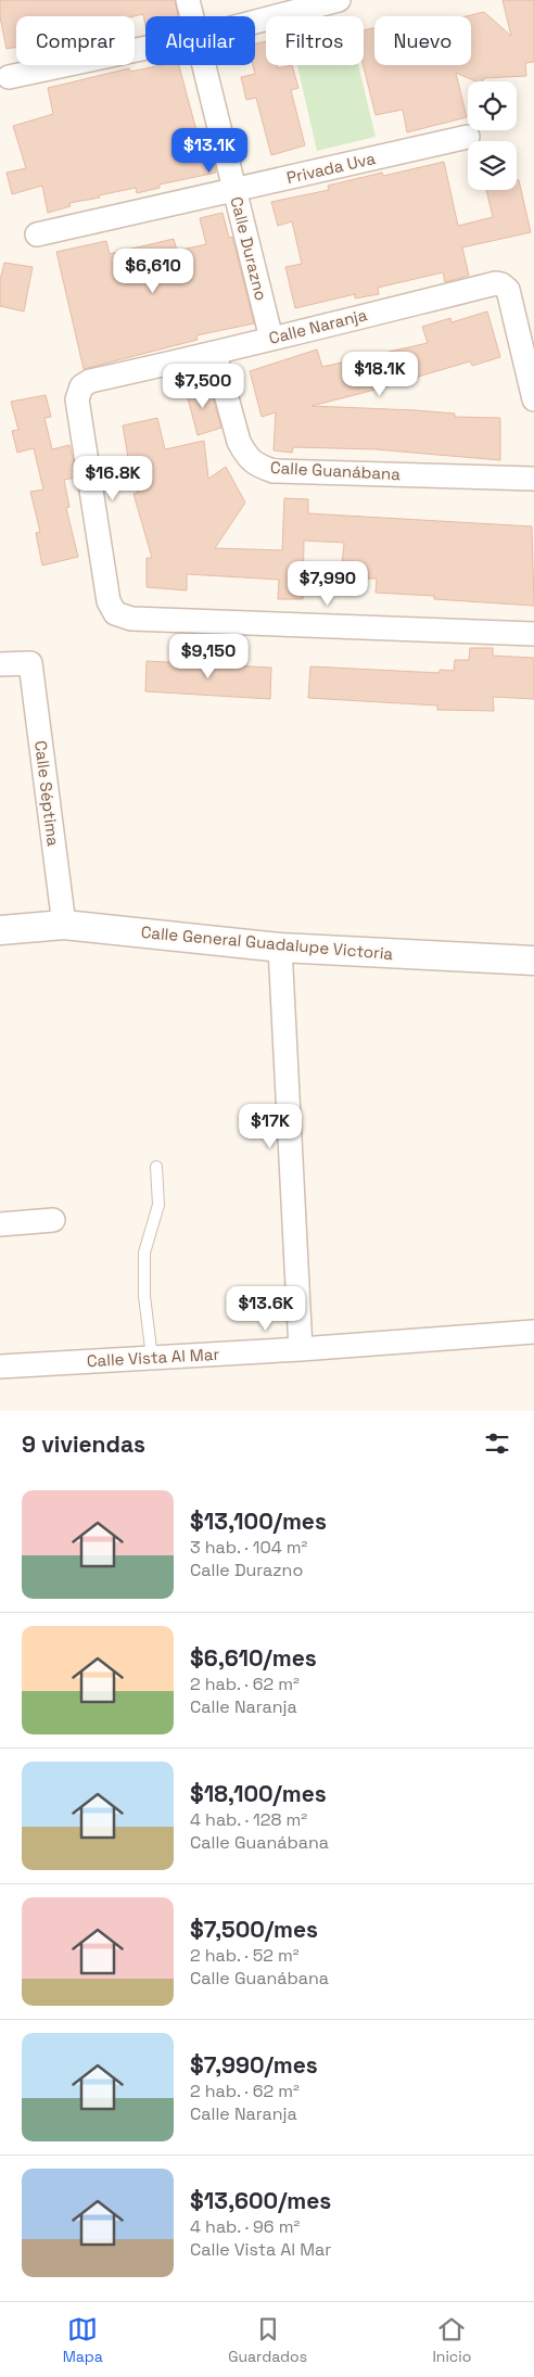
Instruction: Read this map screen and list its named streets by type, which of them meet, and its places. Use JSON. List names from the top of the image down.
{
  "streets": {
    "street": [
      "Privada Uva",
      "Calle Durazno",
      "Calle Naranja",
      "Calle Guanábana",
      "Calle Séptima",
      "Calle General Guadalupe Victoria",
      "Calle Vista Al Mar"
    ]
  },
  "crossings": [
    ["Privada Uva", "Calle Durazno"],
    ["Calle Durazno", "Calle Naranja"],
    ["Calle Naranja", "Calle Guanábana"],
    ["Calle Séptima", "Calle General Guadalupe Victoria"]
  ],
  "page": {
    "chip": [
      "Comprar",
      "Alquilar",
      "Filtros",
      "Nuevo"
    ],
    "price": [
      "$13.1K",
      "$6,610",
      "$18.1K",
      "$7,500",
      "$16.8K",
      "$7,990",
      "$9,150",
      "$17K",
      "$13.6K"
    ],
    "heading": "9 viviendas",
    "list": [
      {
        "name": "$13,100/mes",
        "note": "3 hab. · 104 m² · Calle Durazno"
      },
      {
        "name": "$6,610/mes",
        "note": "2 hab. · 62 m² · Calle Naranja"
      },
      {
        "name": "$18,100/mes",
        "note": "4 hab. · 128 m² · Calle Guanábana"
      },
      {
        "name": "$7,500/mes",
        "note": "2 hab. · 52 m² · Calle Guanábana"
      },
      {
        "name": "$7,990/mes",
        "note": "2 hab. · 62 m² · Calle Naranja"
      },
      {
        "name": "$13,600/mes",
        "note": "4 hab. · 96 m² · Calle Vista Al Mar"
      }
    ],
    "tabs": ["Mapa", "Guardados", "Inicio"]
  }
}
